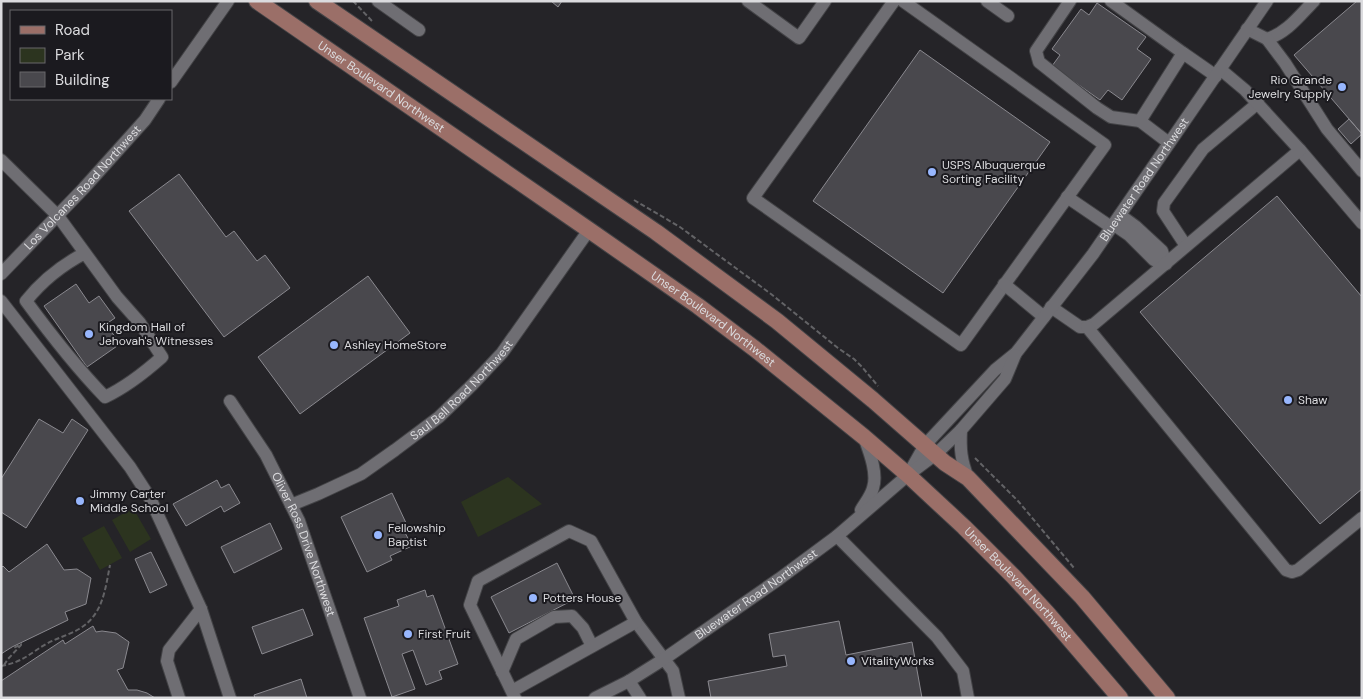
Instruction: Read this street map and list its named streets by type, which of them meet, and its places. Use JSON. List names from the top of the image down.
{
  "streets": {
    "main road": ["Unser Boulevard Northwest"],
    "street": [
      "Bluewater Road Northwest",
      "Los Volcanes Road Northwest",
      "Saul Bell Road Northwest",
      "Oliver Ross Drive Northwest"
    ]
  },
  "crossings": [
    ["Unser Boulevard Northwest", "Bluewater Road Northwest"],
    ["Unser Boulevard Northwest", "Saul Bell Road Northwest"],
    ["Saul Bell Road Northwest", "Oliver Ross Drive Northwest"]
  ],
  "places": [
    "Rio Grande Jewelry Supply",
    "USPS Albuquerque Sorting Facility",
    "Kingdom Hall of Jehovah's Witnesses",
    "Ashley HomeStore",
    "Shaw",
    "Jimmy Carter Middle School",
    "Fellowship Baptist",
    "Potters House",
    "First Fruit",
    "VitalityWorks"
  ],
  "legend": ["Road", "Park", "Building"]
}
